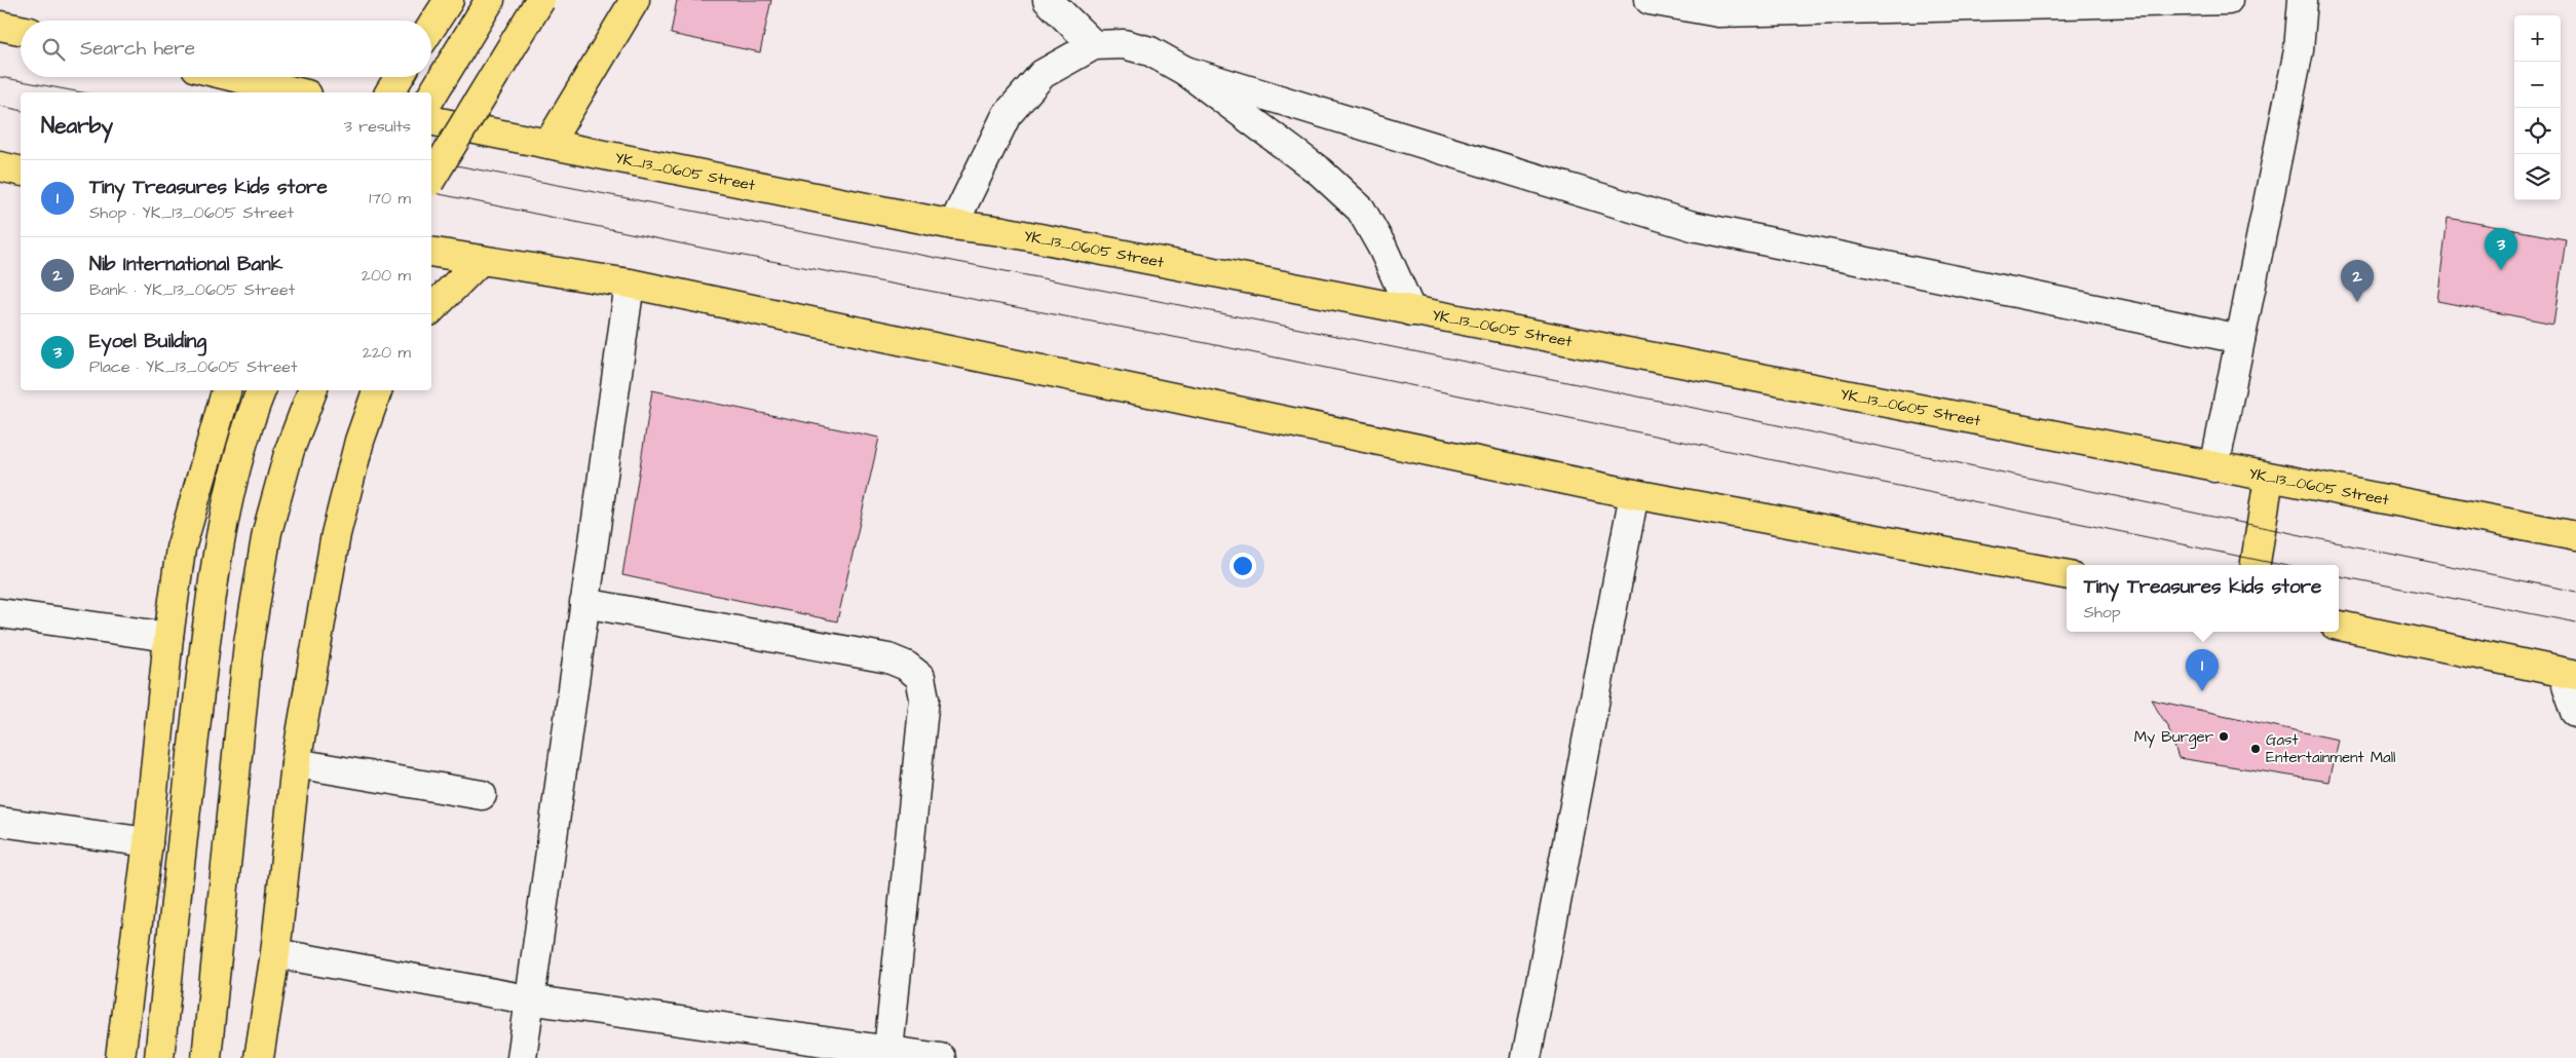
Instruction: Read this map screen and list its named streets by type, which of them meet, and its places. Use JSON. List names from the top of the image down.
{
  "streets": {
    "main road": ["YK_13_0605 Street"]
  },
  "places": ["My Burger", "Gast Entertainment Mall"],
  "page": {
    "map_buttons": ["+", "−"],
    "search": "Search here",
    "heading": ["Nearby", "3 results"],
    "list": [
      {
        "mark": "1",
        "name": "Tiny Treasures kids store",
        "note": "Shop · YK_13_0605 Street",
        "value": "170 m"
      },
      {
        "mark": "2",
        "name": "Nib International Bank",
        "note": "Bank · YK_13_0605 Street",
        "value": "200 m"
      },
      {
        "mark": "3",
        "name": "Eyoel Building",
        "note": "Place · YK_13_0605 Street",
        "value": "220 m"
      }
    ],
    "pins": ["3", "2", "1"],
    "popup": ["Tiny Treasures kids store", "Shop"]
  }
}
